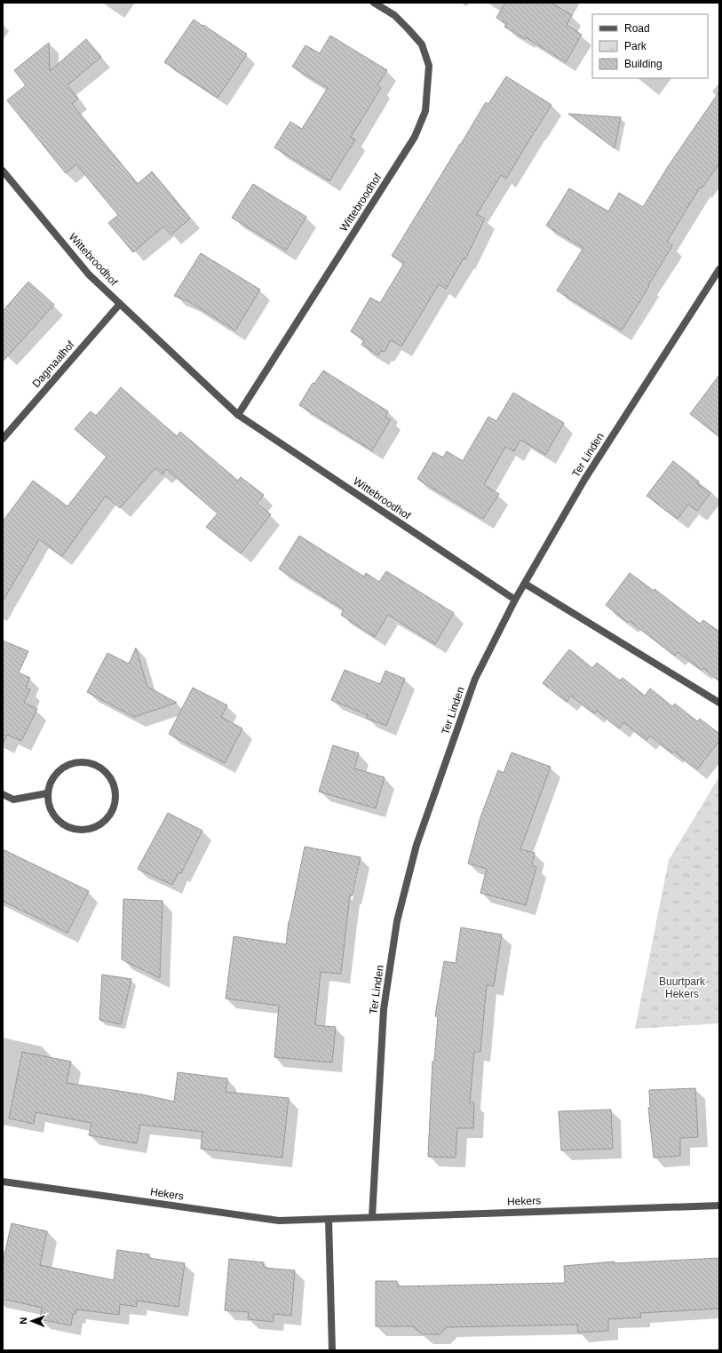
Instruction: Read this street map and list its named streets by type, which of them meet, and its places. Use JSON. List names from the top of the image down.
{
  "streets": {
    "street": [
      "Wittebroodhof",
      "Dagmaalhof",
      "Ter Linden",
      "Hekers"
    ]
  },
  "crossings": [
    ["Wittebroodhof", "Dagmaalhof"],
    ["Wittebroodhof", "Ter Linden"],
    ["Ter Linden", "Hekers"]
  ],
  "parks": ["Buurtpark Hekers"],
  "legend": ["Road", "Park", "Building"],
  "north": "left"
}
